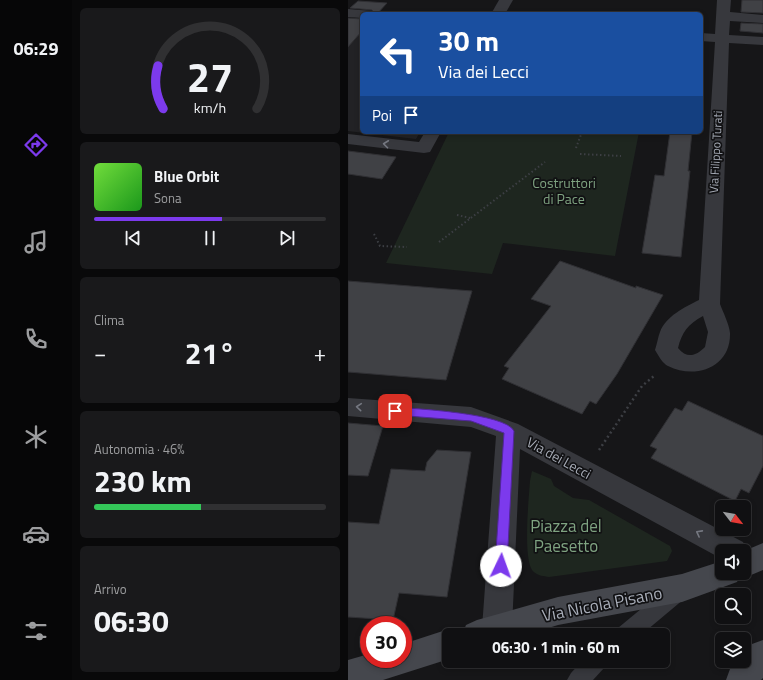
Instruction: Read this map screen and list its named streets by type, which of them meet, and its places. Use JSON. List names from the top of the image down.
{
  "streets": {
    "street": ["Via Filippo Turati", "Via dei Lecci", "Via Nicola Pisano"]
  },
  "one_way": ["Via dei Lecci"],
  "parks": ["Costruttori di Pace", "Piazza del Paesetto"],
  "north": "bottom right",
  "page": {
    "tabs": "06:29",
    "turn": ["30 m", "Via dei Lecci"],
    "then": "Poi",
    "song": ["Blue Orbit", "Sona"],
    "tile": [
      "Clima",
      ["Autonomia · 46%", "230 km"],
      ["Arrivo", "06:30"]
    ],
    "heat": ["−", "21°", "+"],
    "limit": "30",
    "trip": "06:30 · 1 min · 60 m",
    "gauge": ["27", "km/h"]
  }
}
